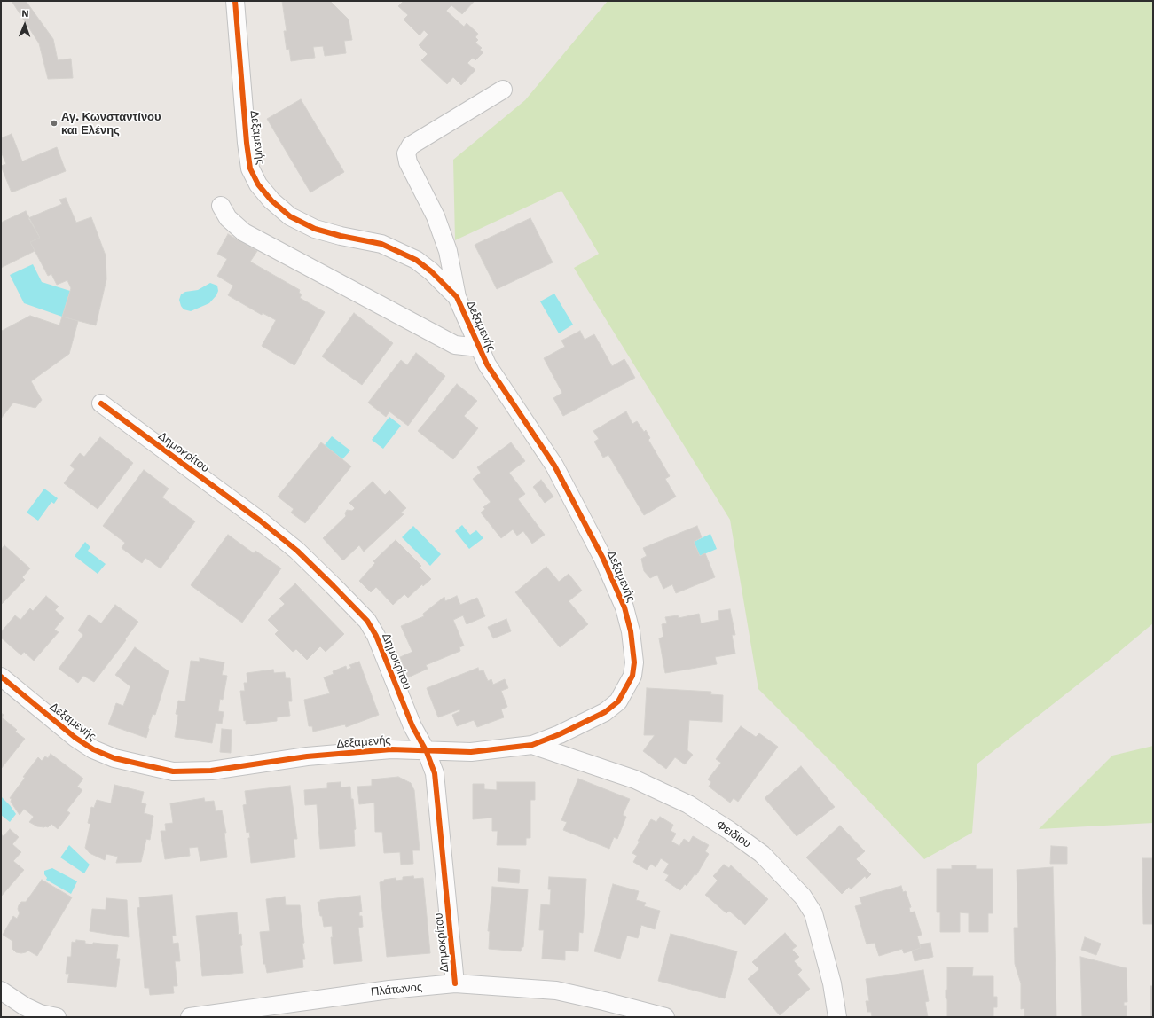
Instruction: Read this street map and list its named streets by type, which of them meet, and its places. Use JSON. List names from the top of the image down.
{
  "streets": {
    "street": [
      "Δεξαμενής",
      "Δημοκρίτου",
      "Φειδίου",
      "Πλάτωνος"
    ]
  },
  "crossings": [
    ["Δεξαμενής", "Δημοκρίτου"],
    ["Δεξαμενής", "Φειδίου"],
    ["Δημοκρίτου", "Πλάτωνος"]
  ],
  "places": ["Αγ. Κωνσταντίνου και Ελένης"],
  "north": "top"
}
